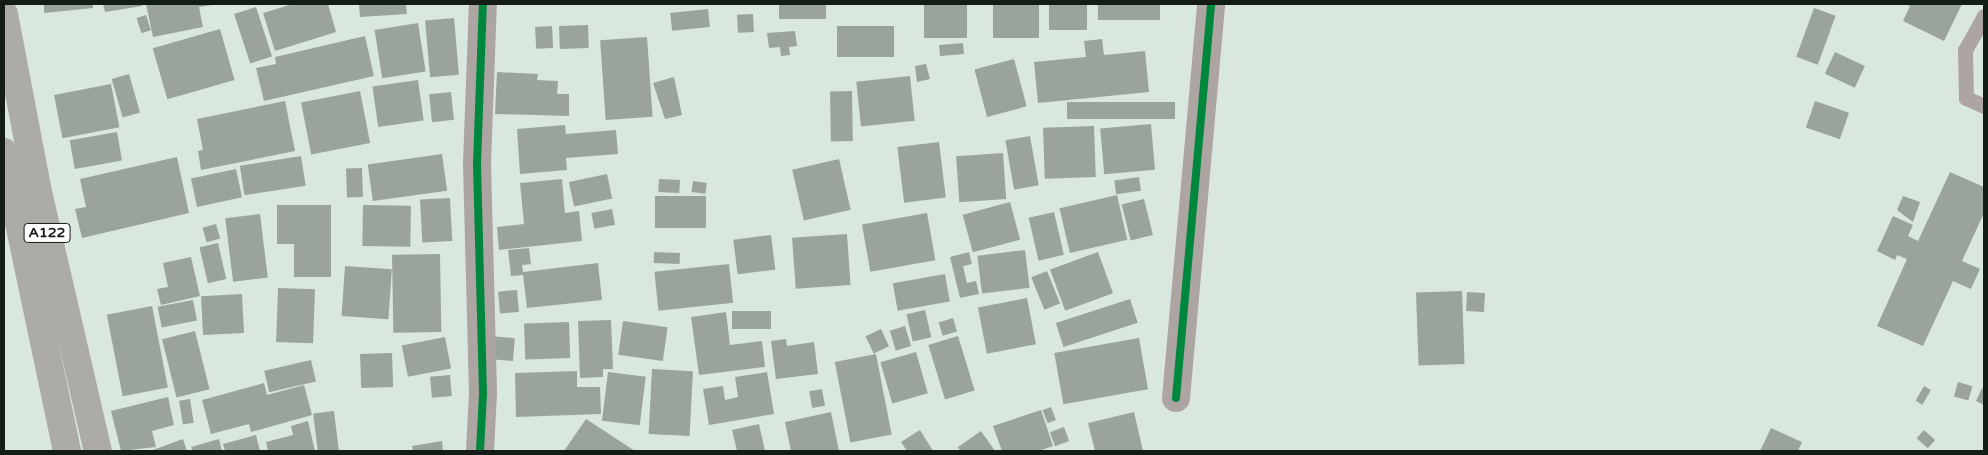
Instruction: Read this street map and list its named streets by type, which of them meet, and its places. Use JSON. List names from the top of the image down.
{
  "streets": {
    "highway": ["A122"]
  }
}
